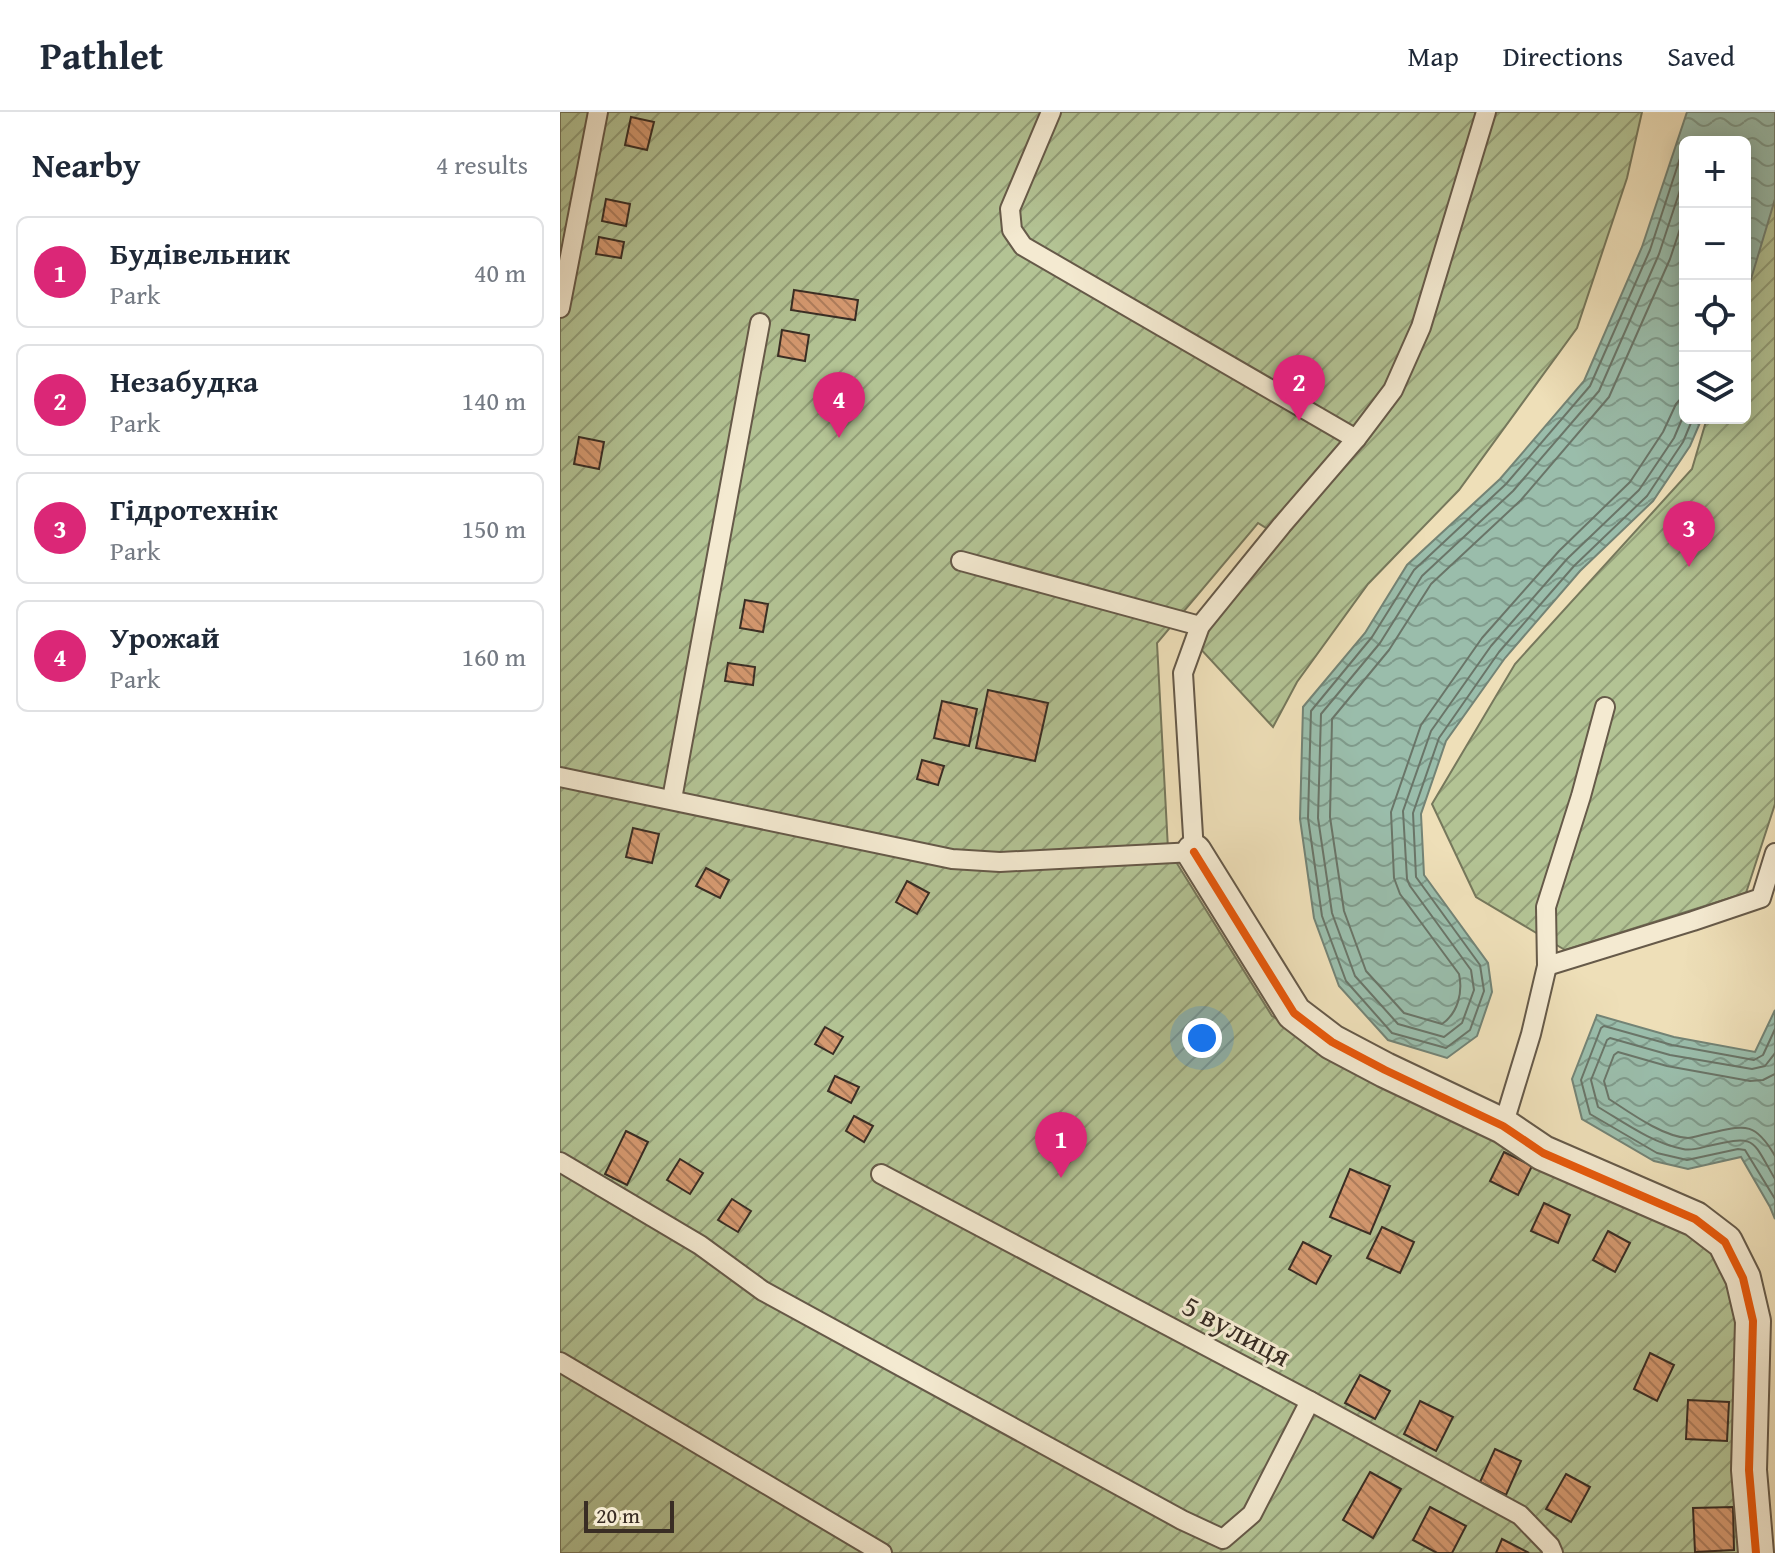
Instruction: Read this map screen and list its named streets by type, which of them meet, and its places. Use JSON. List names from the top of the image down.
{
  "streets": {
    "lane": ["5 вулиця"]
  },
  "scale_bar": "20 m",
  "page": {
    "header": "Pathlet",
    "nav": ["Map", "Directions", "Saved"],
    "heading": ["Nearby", "4 results"],
    "map_buttons": ["+", "−"],
    "list": [
      {
        "mark": "1",
        "name": "Будівельник",
        "note": "Park",
        "value": "40 m"
      },
      {
        "mark": "2",
        "name": "Незабудка",
        "note": "Park",
        "value": "140 m"
      },
      {
        "mark": "3",
        "name": "Гідротехнік",
        "note": "Park",
        "value": "150 m"
      },
      {
        "mark": "4",
        "name": "Урожай",
        "note": "Park",
        "value": "160 m"
      }
    ],
    "pins": [
      "2",
      "4",
      "3",
      "1"
    ],
    "scale": "20 m"
  }
}
